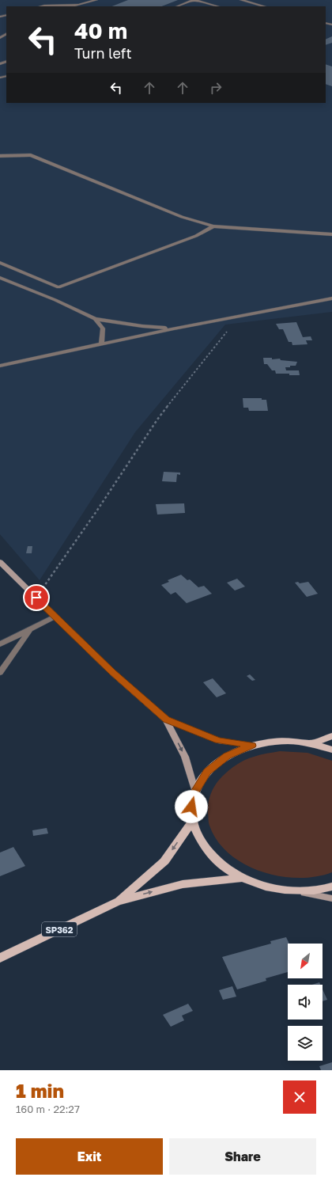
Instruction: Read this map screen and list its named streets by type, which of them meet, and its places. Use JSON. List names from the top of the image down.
{
  "streets": {
    "main road": ["SP362"]
  },
  "north": "bottom left",
  "page": {
    "turn": ["40 m", "Turn left"],
    "heading": ["1 min", "160 m · 22:27"],
    "buttons": ["Exit", "Share"]
  }
}
